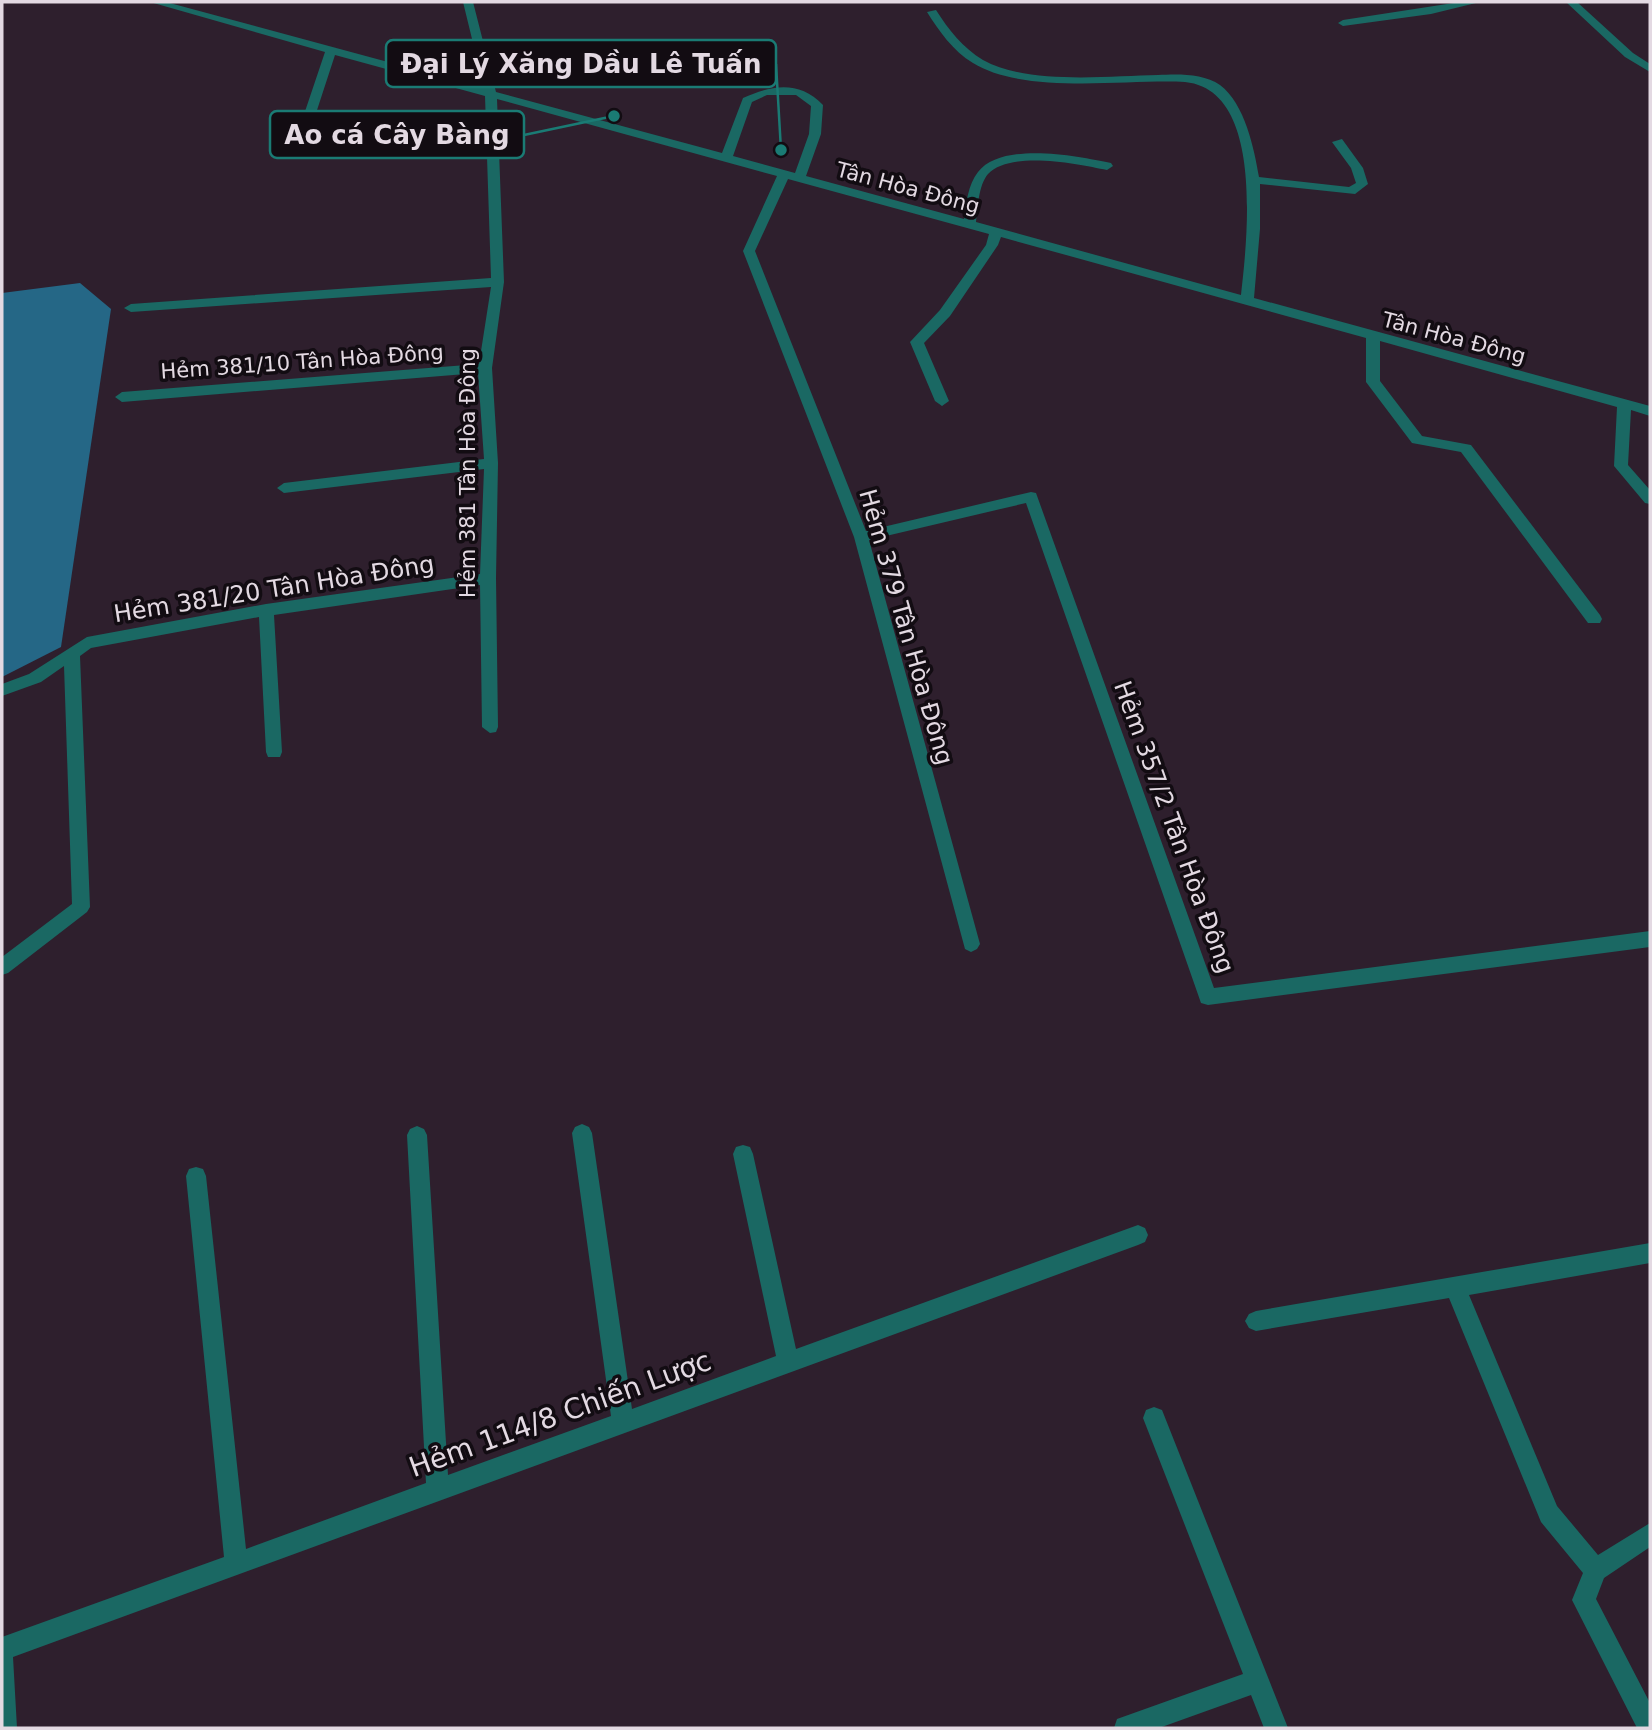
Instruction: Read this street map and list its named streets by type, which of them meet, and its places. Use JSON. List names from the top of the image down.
{
  "streets": {
    "street": [
      "Tân Hòa Đông",
      "Hẻm 381/10 Tân Hòa Đông",
      "Hẻm 381 Tân Hòa Đông",
      "Hẻm 381/20 Tân Hòa Đông",
      "Hẻm 379 Tân Hòa Đông",
      "Hẻm 357/2 Tân Hòa Đông",
      "Hẻm 114/8 Chiến Lược"
    ]
  },
  "crossings": [
    ["Tân Hòa Đông", "Hẻm 381 Tân Hòa Đông"],
    ["Tân Hòa Đông", "Hẻm 379 Tân Hòa Đông"],
    ["Hẻm 381/10 Tân Hòa Đông", "Hẻm 381 Tân Hòa Đông"],
    ["Hẻm 381 Tân Hòa Đông", "Hẻm 381/20 Tân Hòa Đông"],
    ["Hẻm 379 Tân Hòa Đông", "Hẻm 357/2 Tân Hòa Đông"]
  ],
  "places": ["Ao cá Cây Bàng", "Đại Lý Xăng Dầu Lê Tuấn"]
}
